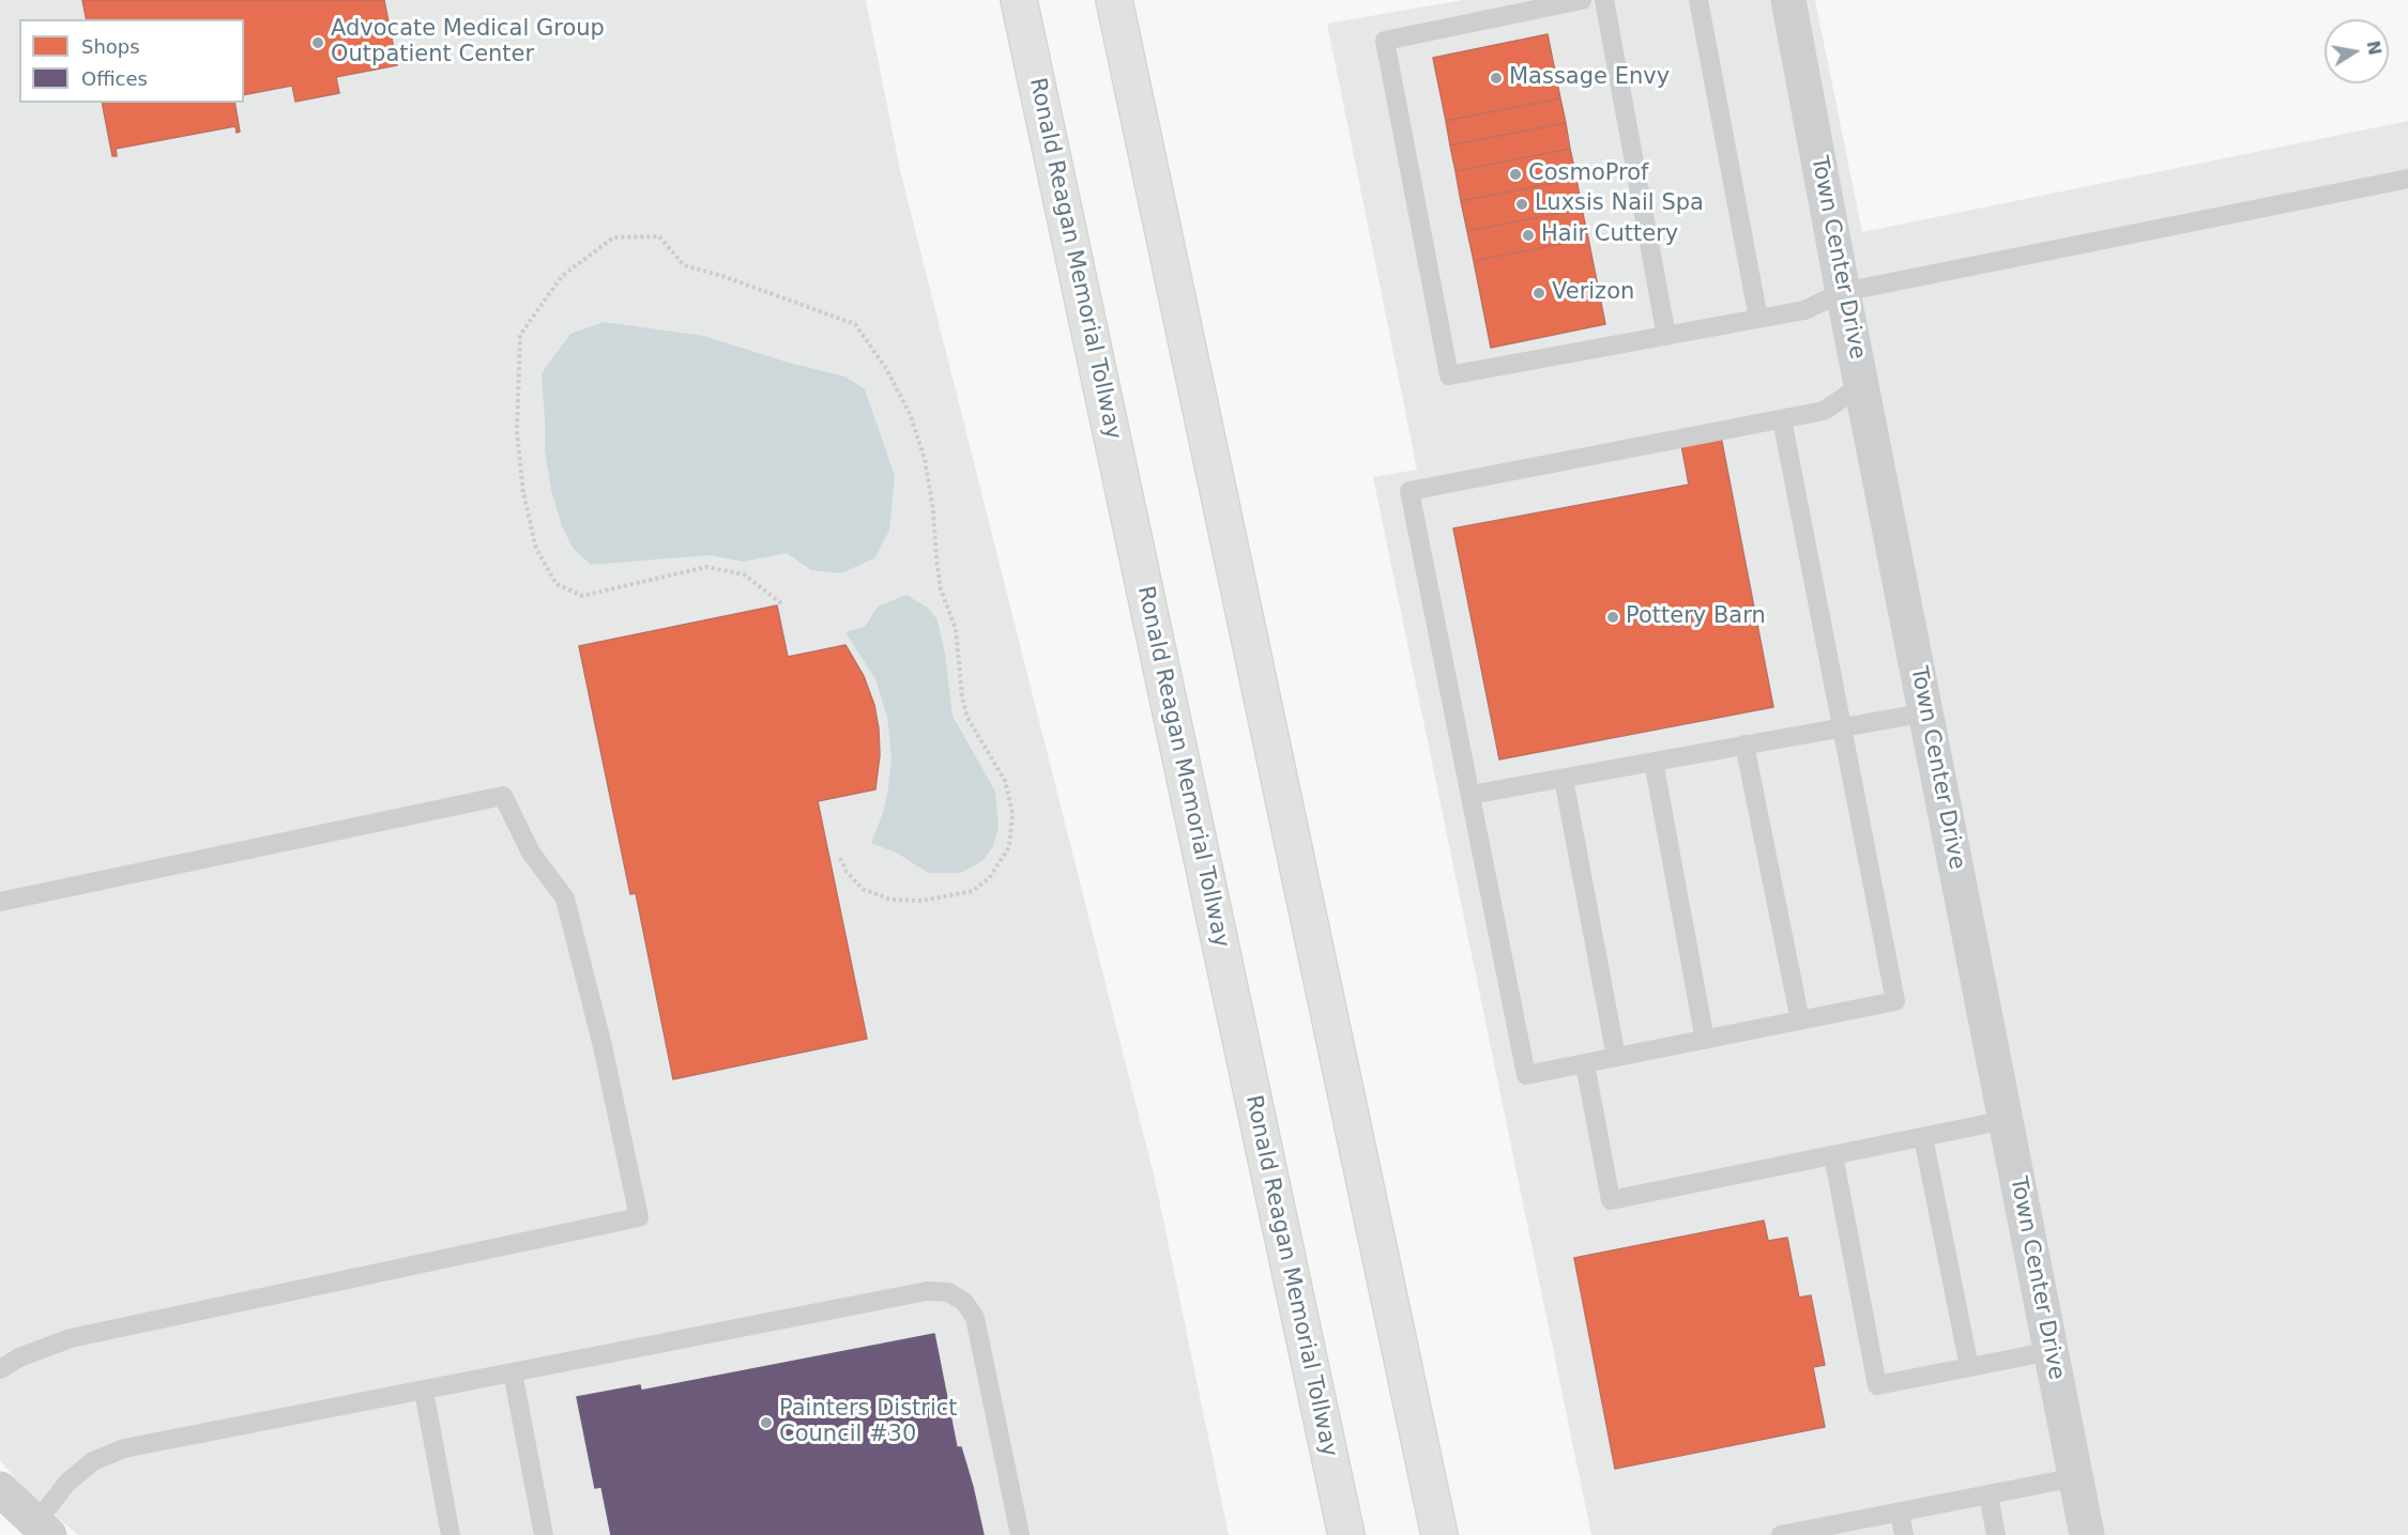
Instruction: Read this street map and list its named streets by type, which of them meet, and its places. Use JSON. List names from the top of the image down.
{
  "streets": {
    "highway": ["Ronald Reagan Memorial Tollway"],
    "street": ["Town Center Drive"]
  },
  "places": [
    "Advocate Medical Group Outpatient Center",
    "Massage Envy",
    "CosmoProf",
    "Luxsis Nail Spa",
    "Hair Cuttery",
    "Verizon",
    "Pottery Barn",
    "Painters District Council #30"
  ],
  "legend": ["Shops", "Offices"],
  "north": "right"
}
